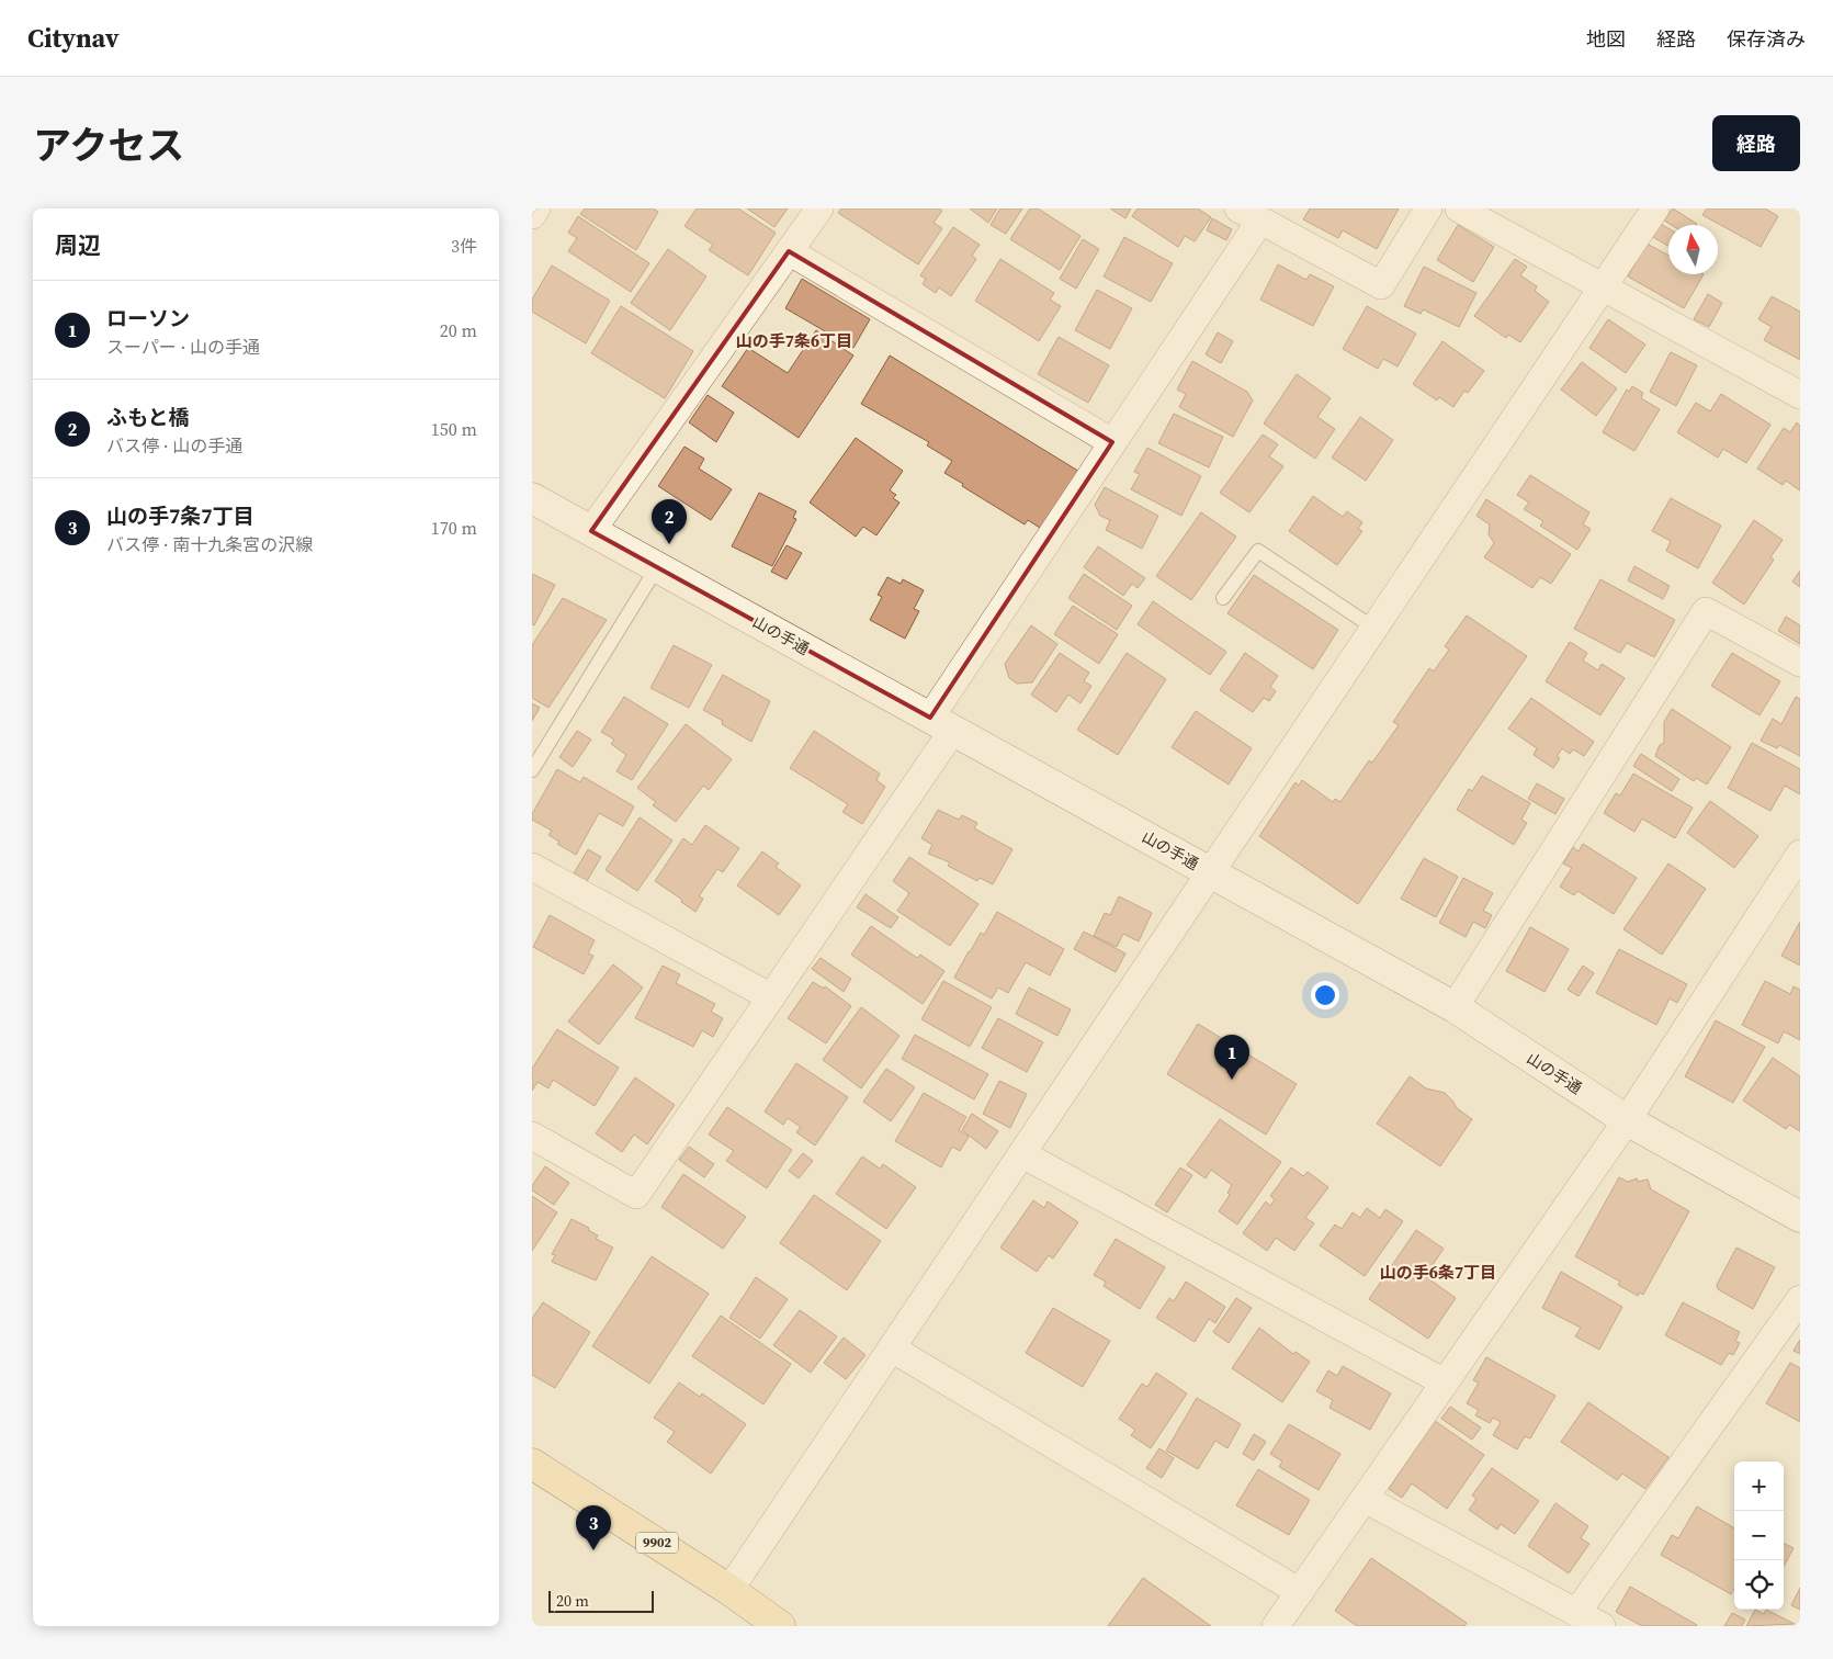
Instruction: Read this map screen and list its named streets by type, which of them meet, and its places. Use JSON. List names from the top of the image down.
{
  "streets": {
    "main road": ["山の手通", "9902"]
  },
  "districts": ["山の手7条6丁目", "山の手6条7丁目"],
  "scale_bar": "20 m",
  "north": "top",
  "page": {
    "header": "Citynav",
    "nav": ["地図", "経路", "保存済み"],
    "title": "アクセス",
    "buttons": "経路",
    "heading": ["周辺", "3件"],
    "list": [
      {
        "mark": "1",
        "name": "ローソン",
        "note": "スーパー · 山の手通",
        "value": "20 m"
      },
      {
        "mark": "2",
        "name": "ふもと橋",
        "note": "バス停 · 山の手通",
        "value": "150 m"
      },
      {
        "mark": "3",
        "name": "山の手7条7丁目",
        "note": "バス停 · 南十九条宮の沢線",
        "value": "170 m"
      }
    ],
    "pins": ["2", "1", "3"],
    "map_buttons": ["+", "−"],
    "scale": "20 m"
  }
}
